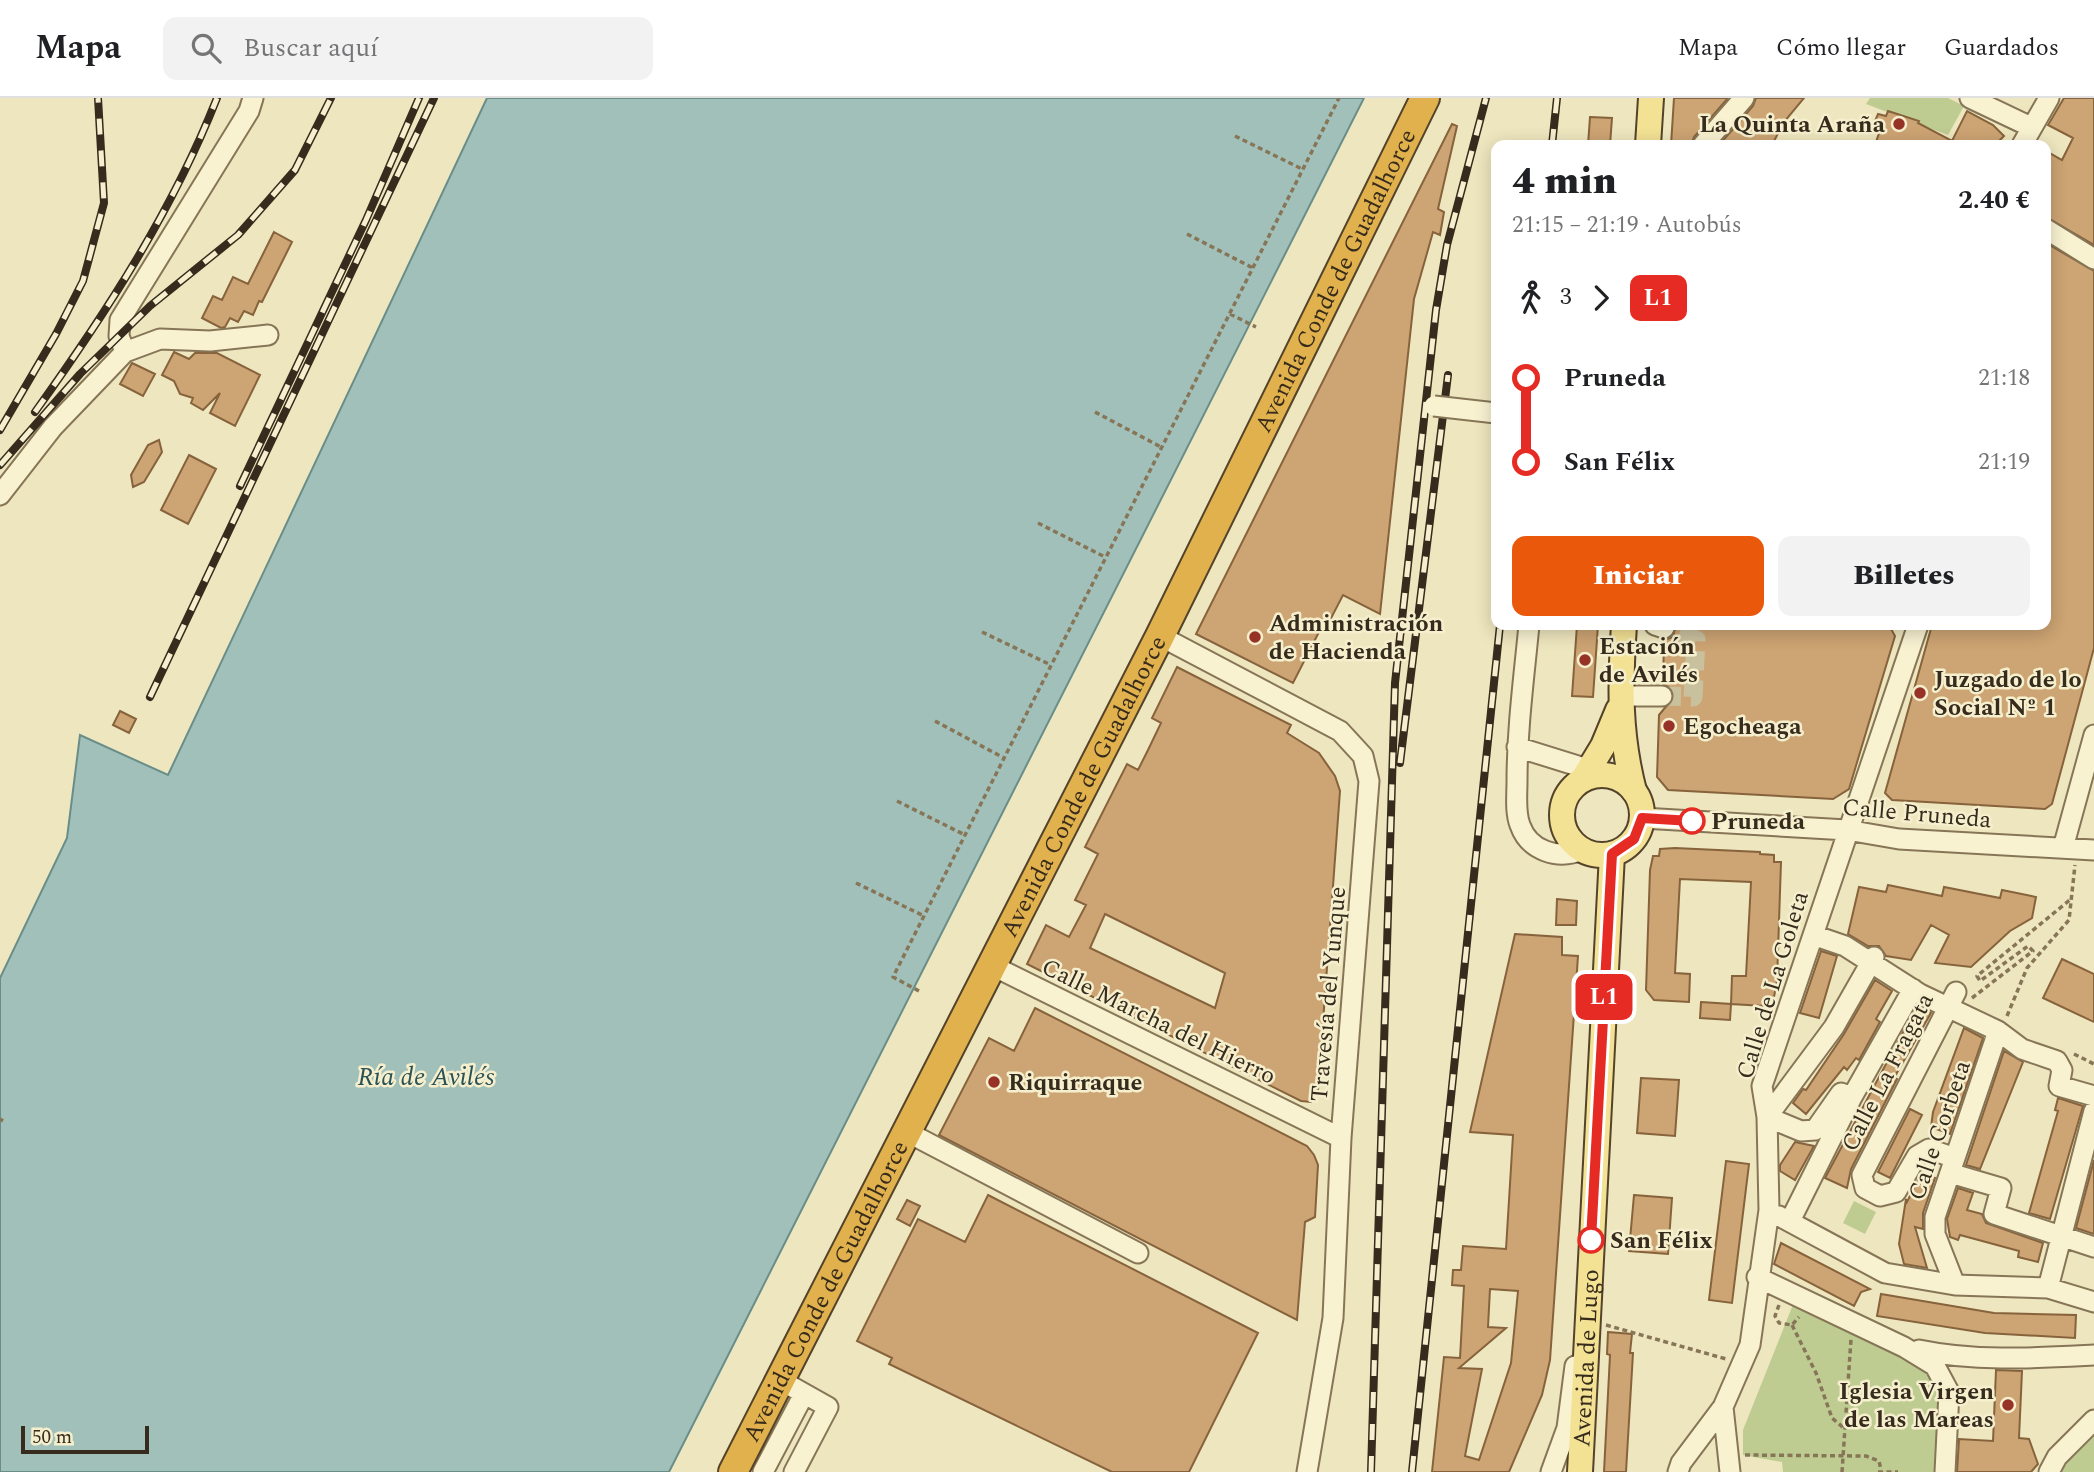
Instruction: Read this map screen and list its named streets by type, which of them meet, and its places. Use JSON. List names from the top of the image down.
{
  "streets": {
    "highway": ["Avenida Conde de Guadalhorce"],
    "main road": ["Avenida de Lugo"],
    "street": [
      "Calle Pruneda",
      "Calle de La Goleta",
      "Travesía del Yunque",
      "Calle Marcha del Hierro",
      "Calle La Fragata",
      "Calle Corbeta"
    ]
  },
  "crossings": [
    ["Avenida Conde de Guadalhorce", "Travesía del Yunque"],
    ["Avenida Conde de Guadalhorce", "Calle Marcha del Hierro"],
    ["Calle Pruneda", "Calle de La Goleta"],
    ["Calle Pruneda", "Avenida de Lugo"],
    ["Travesía del Yunque", "Calle Marcha del Hierro"],
    ["Calle La Fragata", "Calle Corbeta"]
  ],
  "water": ["Ría de Avilés"],
  "places": [
    "La Quinta Araña",
    "Administración de Hacienda",
    "Estación de Avilés",
    "Juzgado de lo Social Nº 1",
    "Egocheaga",
    "Pruneda",
    "Riquirraque",
    "San Félix",
    "Iglesia Virgen de las Mareas"
  ],
  "lines": ["bus line L1"],
  "scale_bar": "50 m",
  "page": {
    "header": "Mapa",
    "search": "Buscar aquí",
    "nav": ["Mapa", "Cómo llegar", "Guardados"],
    "on_map": "L1",
    "heading": ["4 min", "21:15 – 21:19 · Autobús", "2.40 €"],
    "legs": ["3", "L1"],
    "list": [
      {
        "name": "Pruneda",
        "value": "21:18"
      },
      {
        "name": "San Félix",
        "value": "21:19"
      }
    ],
    "buttons": ["Iniciar", "Billetes"],
    "scale": "50 m"
  }
}
